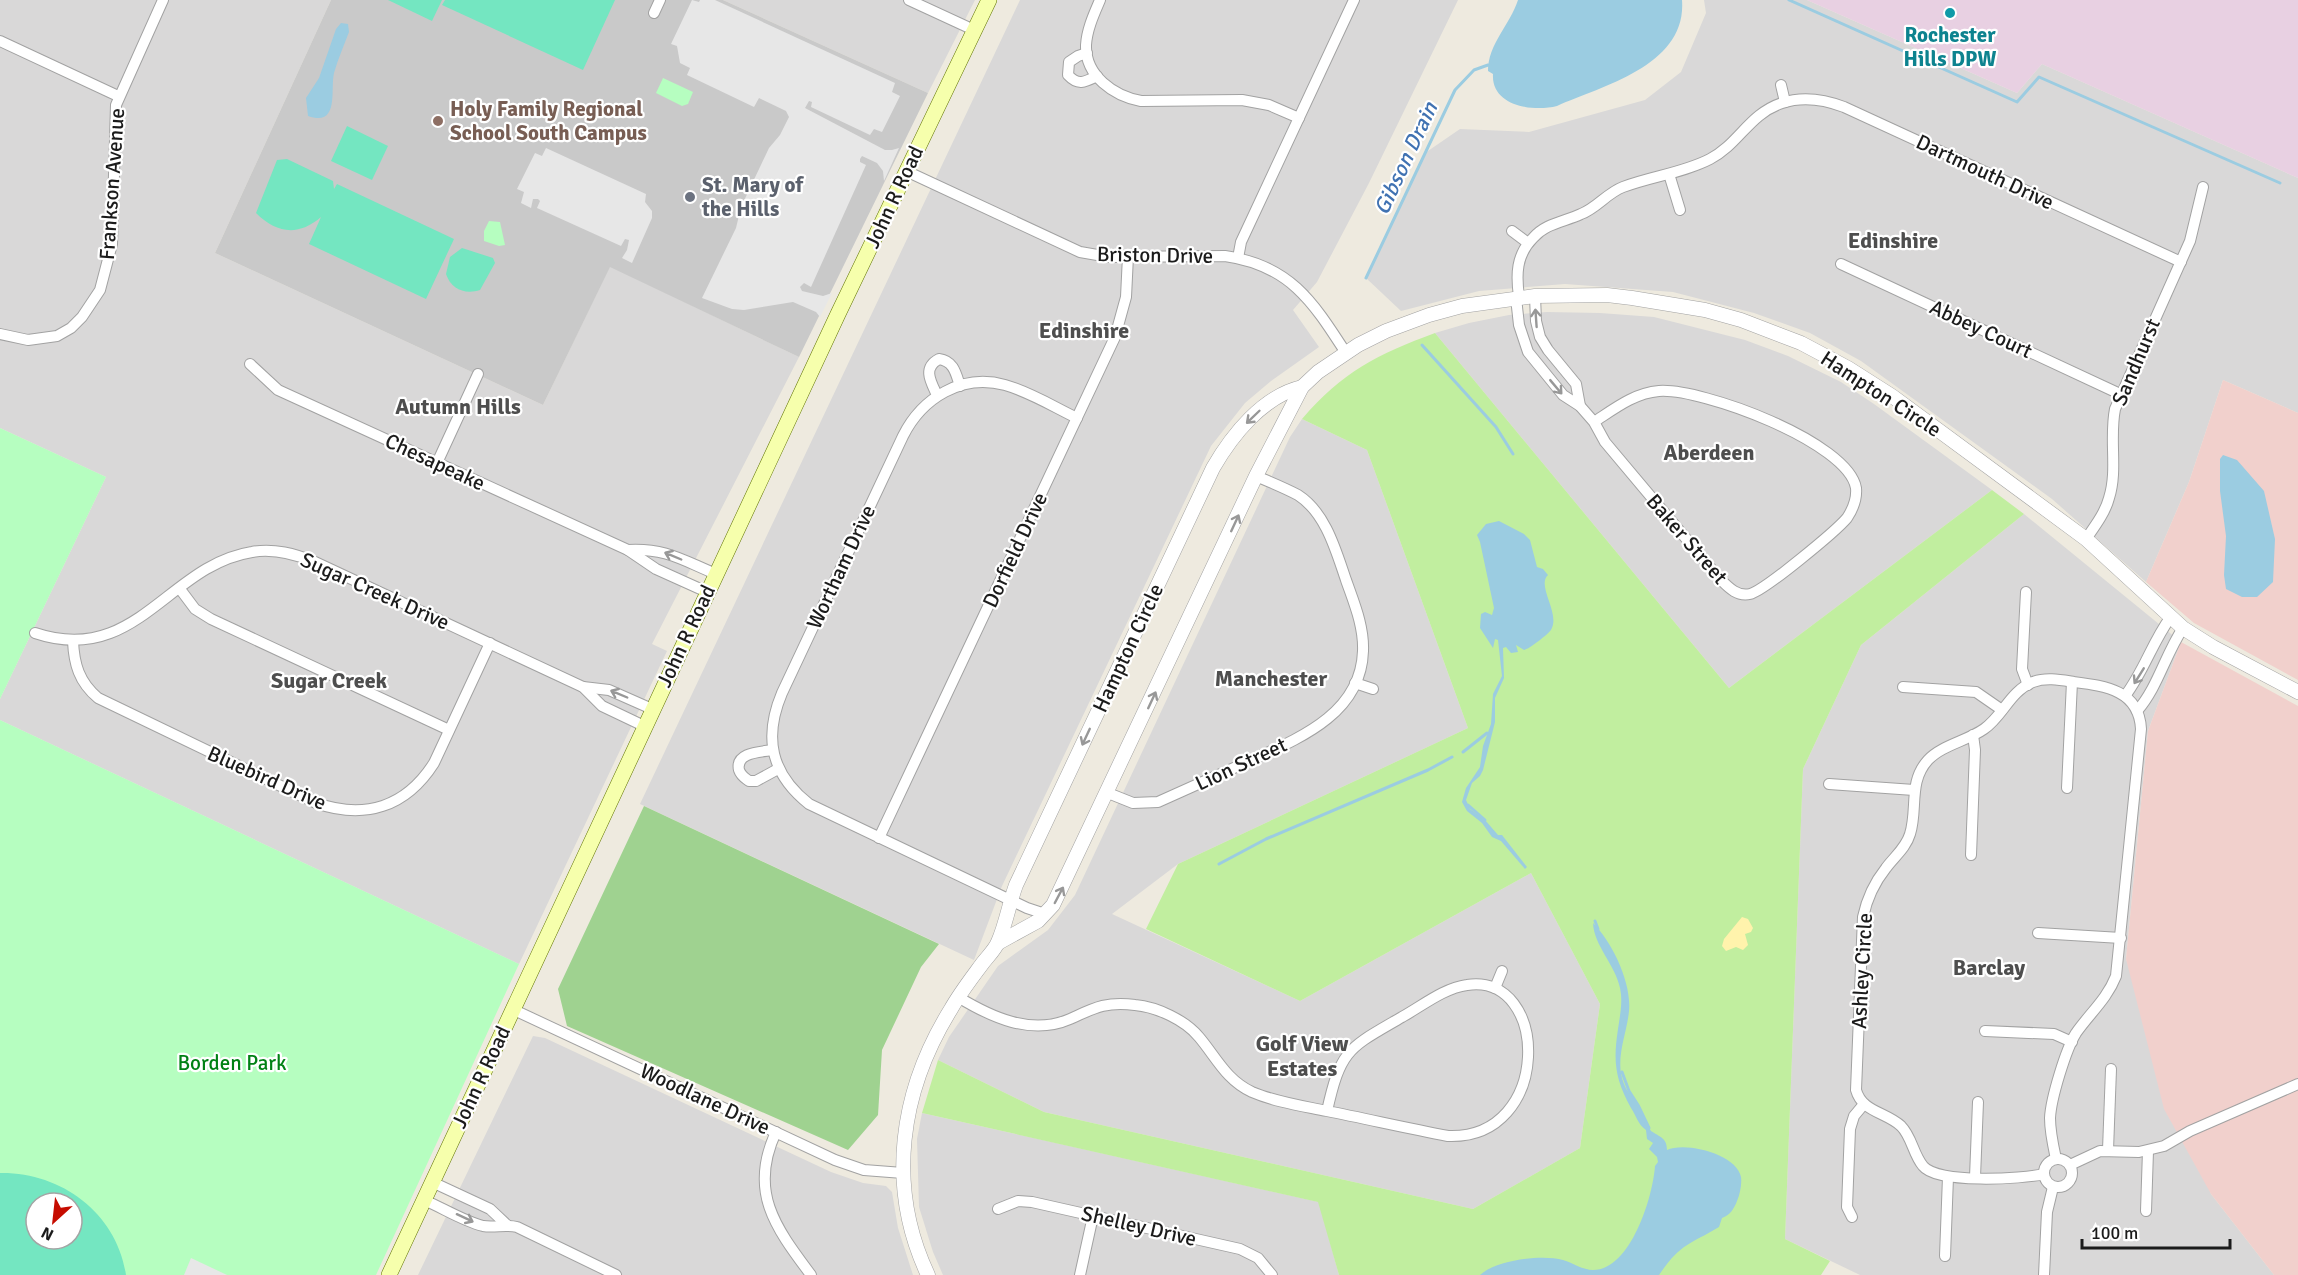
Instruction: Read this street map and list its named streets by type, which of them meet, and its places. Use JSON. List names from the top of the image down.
{
  "streets": {
    "main road": ["John R Road"],
    "street": [
      "Dartmouth Drive",
      "Frankson Avenue",
      "Briston Drive",
      "Abbey Court",
      "Sandhurst",
      "Hampton Circle",
      "Chesapeake",
      "Baker Street",
      "Dorfield Drive",
      "Wortham Drive",
      "Sugar Creek Drive",
      "Lion Street",
      "Bluebird Drive",
      "Ashley Circle",
      "Woodlane Drive",
      "Shelley Drive"
    ]
  },
  "crossings": [
    ["Dartmouth Drive", "Sandhurst"],
    ["John R Road", "Briston Drive"],
    ["John R Road", "Chesapeake"],
    ["John R Road", "Sugar Creek Drive"],
    ["John R Road", "Woodlane Drive"],
    ["Briston Drive", "Hampton Circle"],
    ["Briston Drive", "Dorfield Drive"],
    ["Abbey Court", "Sandhurst"],
    ["Sandhurst", "Hampton Circle"],
    ["Hampton Circle", "Baker Street"],
    ["Hampton Circle", "Wortham Drive"],
    ["Hampton Circle", "Lion Street"],
    ["Hampton Circle", "Woodlane Drive"],
    ["Dorfield Drive", "Wortham Drive"],
    ["Sugar Creek Drive", "Bluebird Drive"]
  ],
  "districts": [
    "Edinshire",
    "Edinshire",
    "Autumn Hills",
    "Aberdeen",
    "Manchester",
    "Sugar Creek",
    "Barclay",
    "Golf View Estates"
  ],
  "water": ["Gibson Drain"],
  "parks": ["Borden Park"],
  "places": ["Rochester Hills DPW", "Holy Family Regional School South Campus", "St. Mary of the Hills"],
  "scale_bar": "100 m",
  "north": "bottom left"
}
